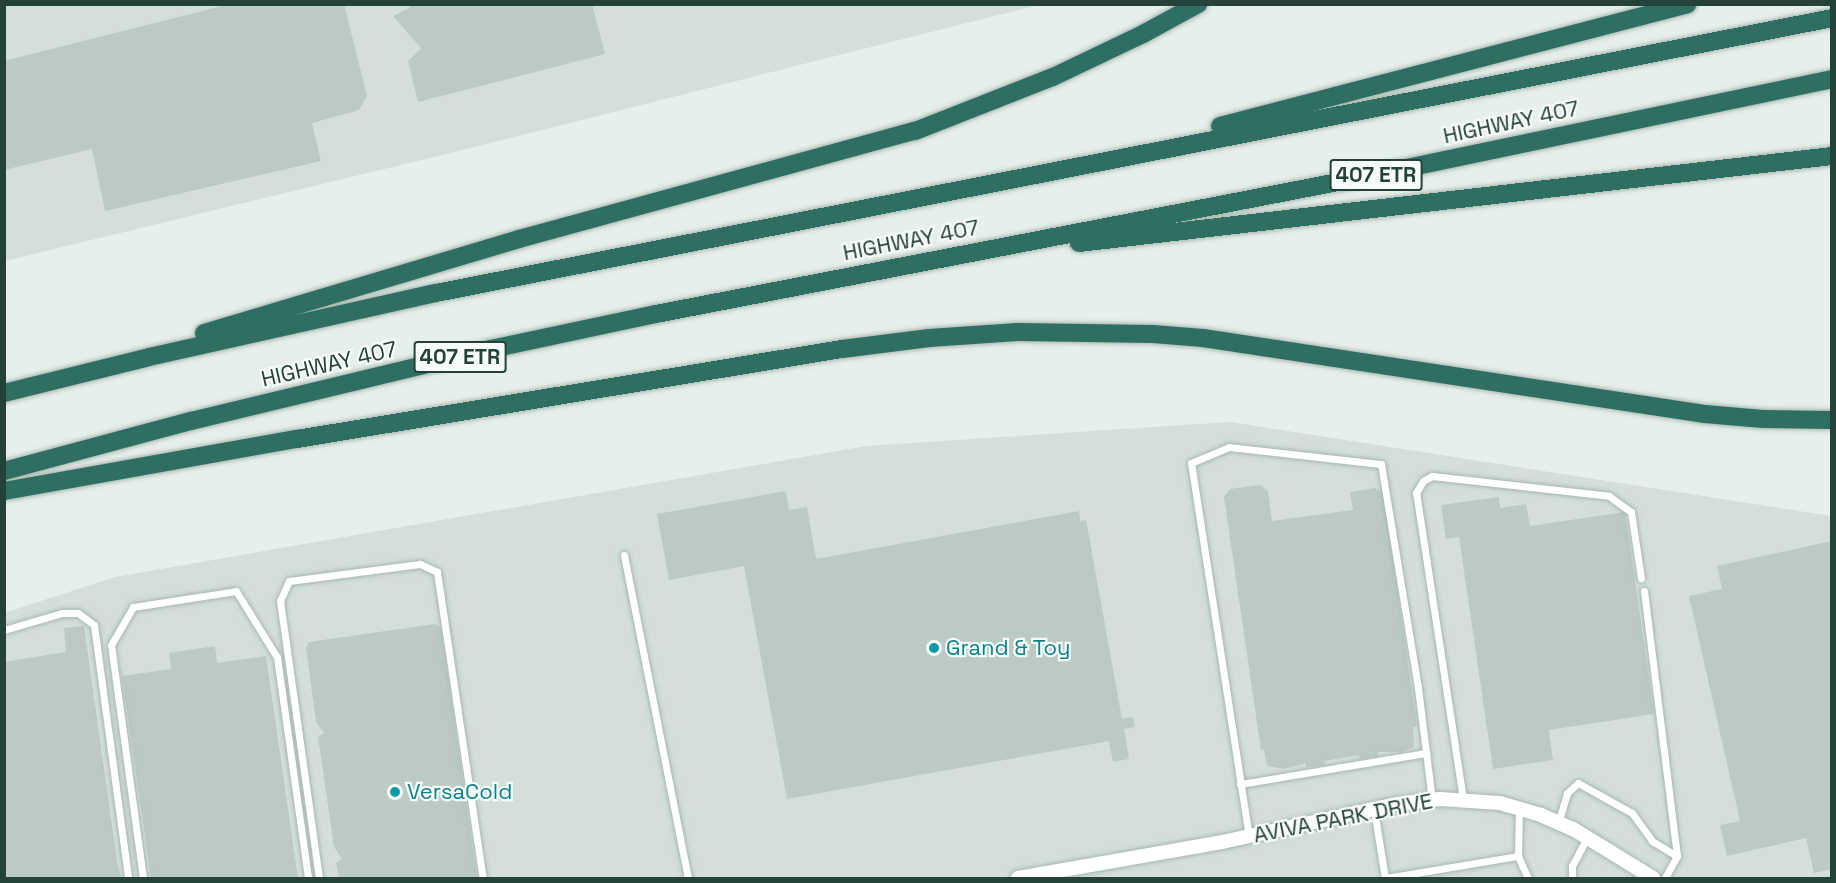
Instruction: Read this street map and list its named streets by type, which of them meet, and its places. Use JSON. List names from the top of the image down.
{
  "streets": {
    "highway": ["HIGHWAY 407", "407 ETR"],
    "street": ["AVIVA PARK DRIVE"]
  },
  "places": ["Grand & Toy", "VersaCold"]
}
